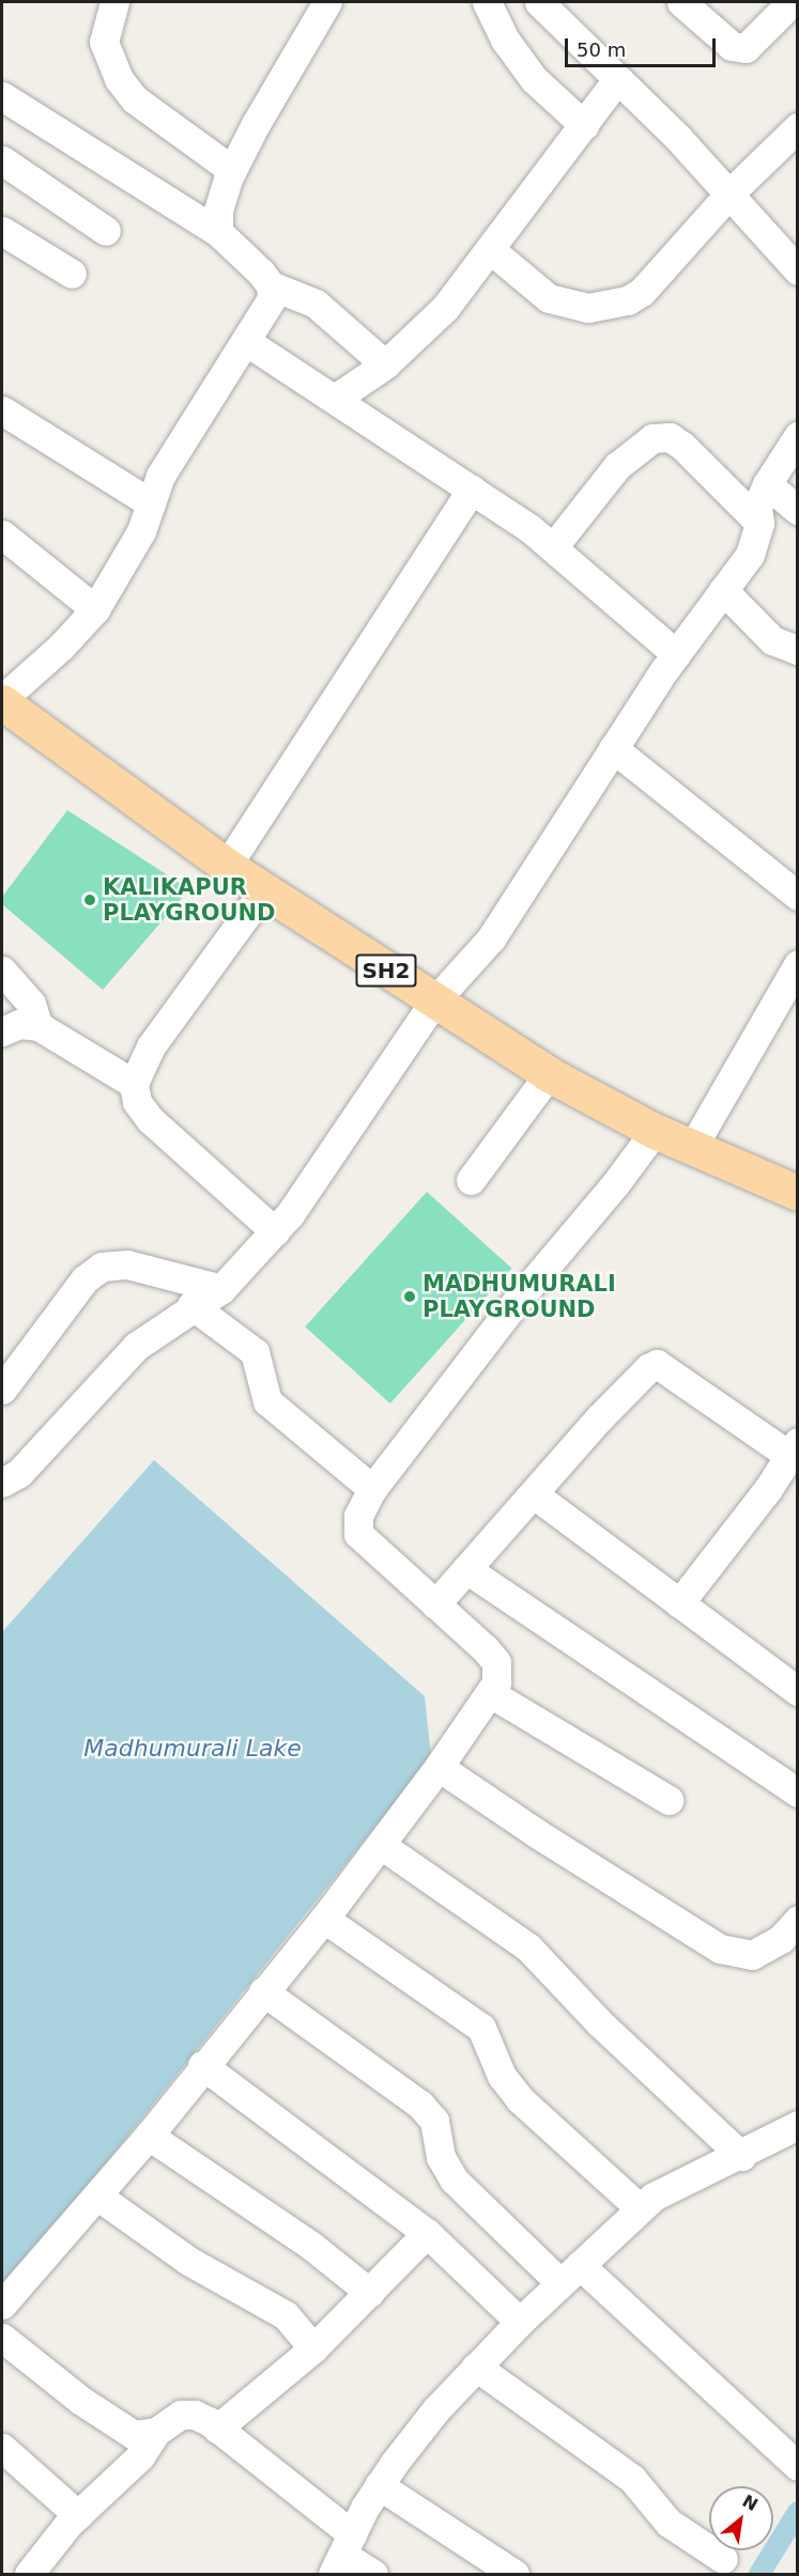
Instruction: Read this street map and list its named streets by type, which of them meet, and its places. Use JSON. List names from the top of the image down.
{
  "streets": {
    "main road": ["SH2"]
  },
  "water": ["Madhumurali Lake"],
  "places": ["KALIKAPUR PLAYGROUND", "MADHUMURALI PLAYGROUND"],
  "scale_bar": "50 m",
  "north": "top right"
}
